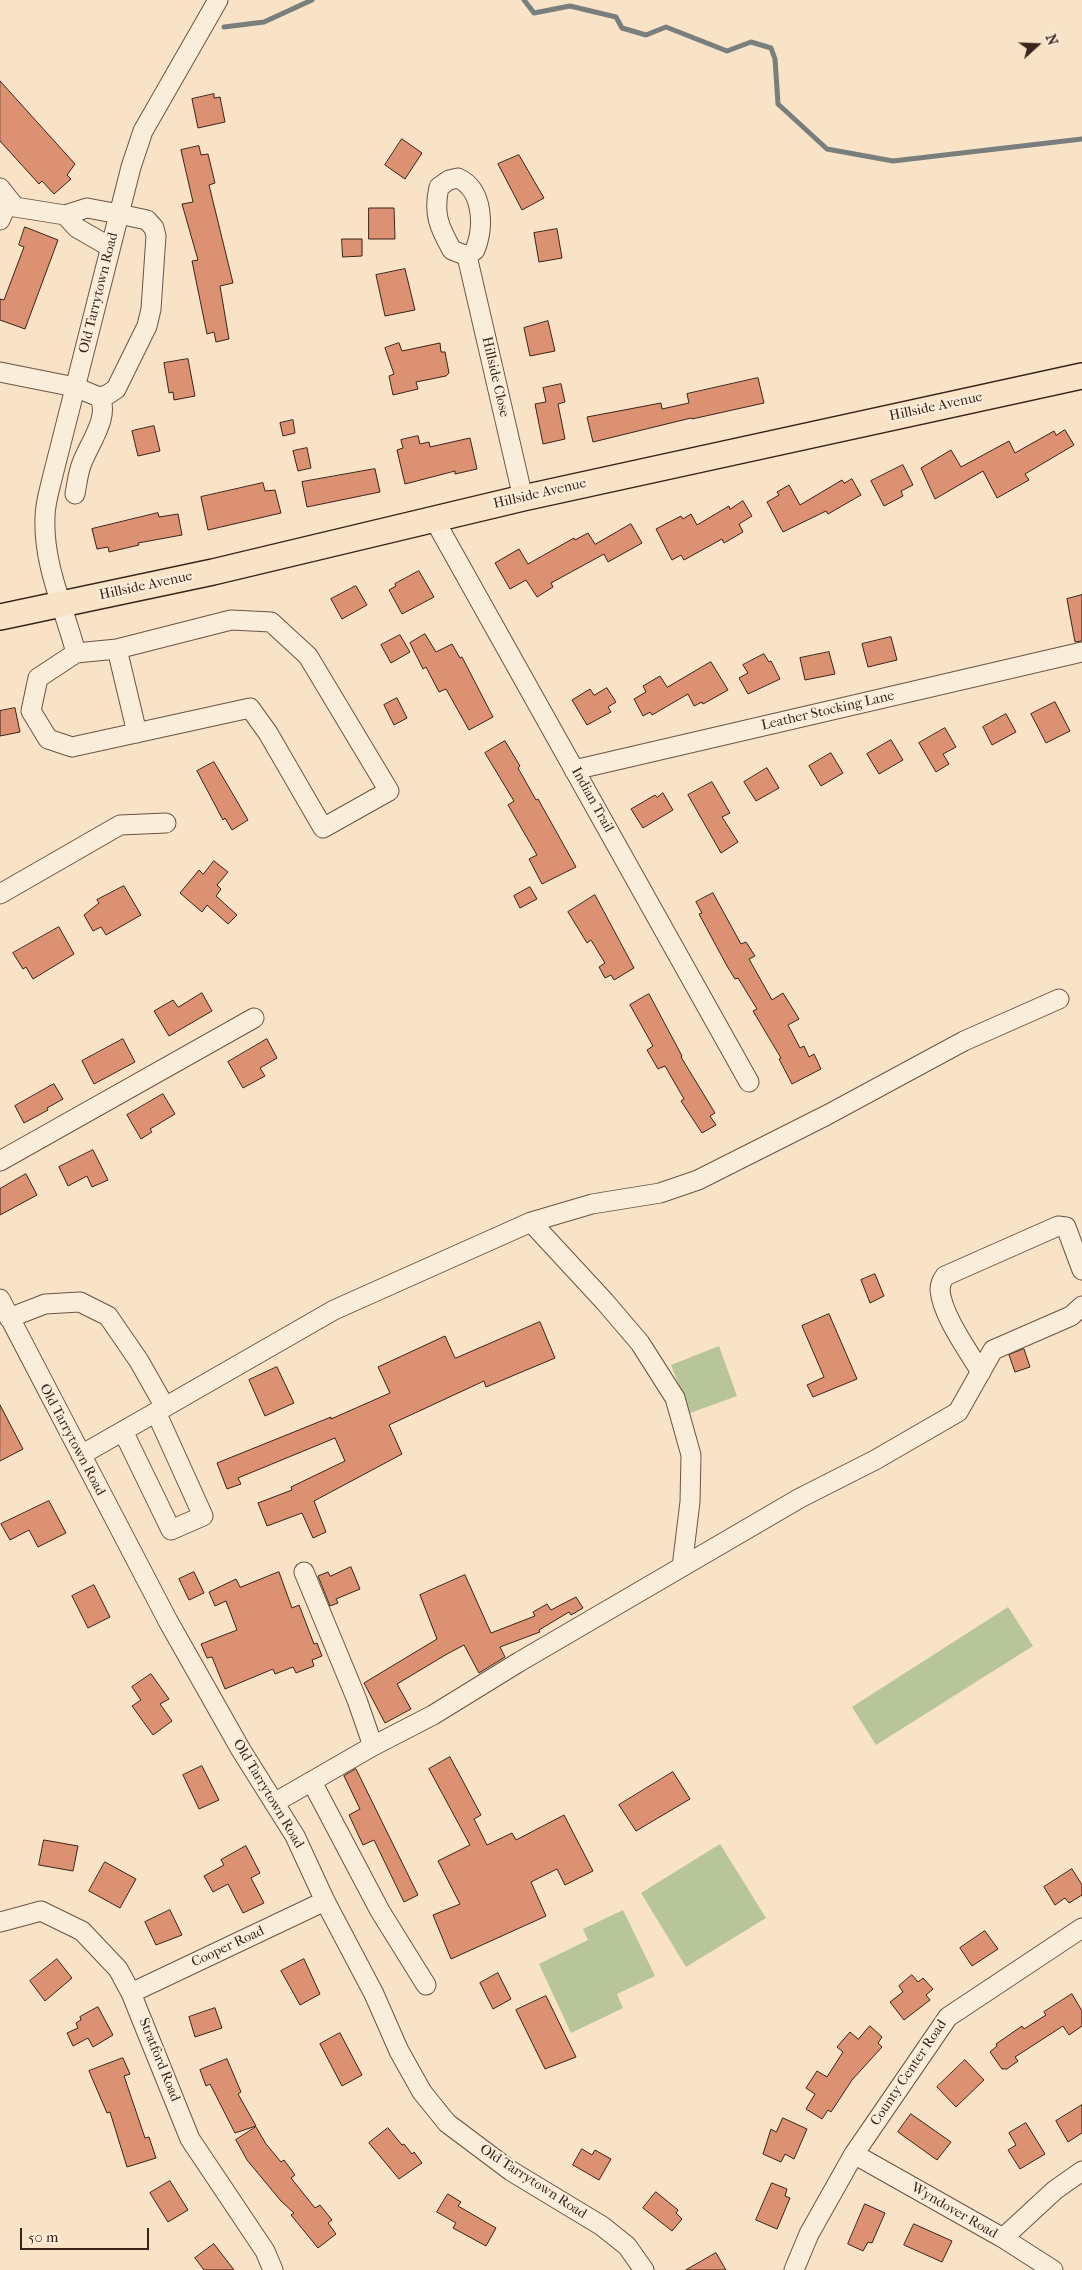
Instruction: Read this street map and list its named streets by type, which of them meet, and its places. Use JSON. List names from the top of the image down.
{
  "streets": {
    "main road": ["Hillside Avenue"],
    "street": [
      "Old Tarrytown Road",
      "Hillside Close",
      "Leather Stocking Lane",
      "Indian Trail",
      "Cooper Road",
      "Stratford Road",
      "County Center Road",
      "Wyndover Road"
    ]
  },
  "crossings": [
    ["Old Tarrytown Road", "Hillside Avenue"],
    ["Old Tarrytown Road", "Cooper Road"],
    ["Hillside Close", "Hillside Avenue"],
    ["Hillside Avenue", "Indian Trail"],
    ["Leather Stocking Lane", "Indian Trail"],
    ["Cooper Road", "Stratford Road"],
    ["County Center Road", "Wyndover Road"]
  ],
  "scale_bar": "50 m",
  "north": "right"
}
